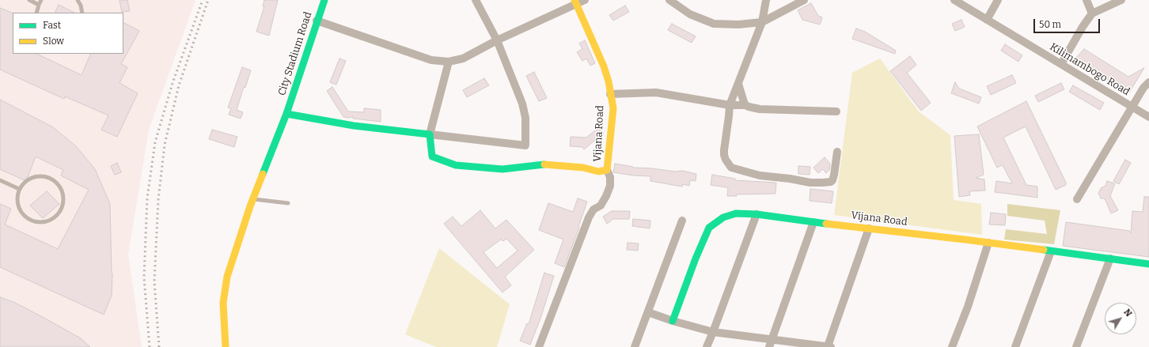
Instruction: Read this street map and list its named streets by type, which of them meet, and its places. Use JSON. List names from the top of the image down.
{
  "streets": {
    "street": ["City Stadium Road", "Kilimambogo Road", "Vijana Road"]
  },
  "legend": ["Fast", "Slow"],
  "scale_bar": "50 m",
  "north": "top right"
}
